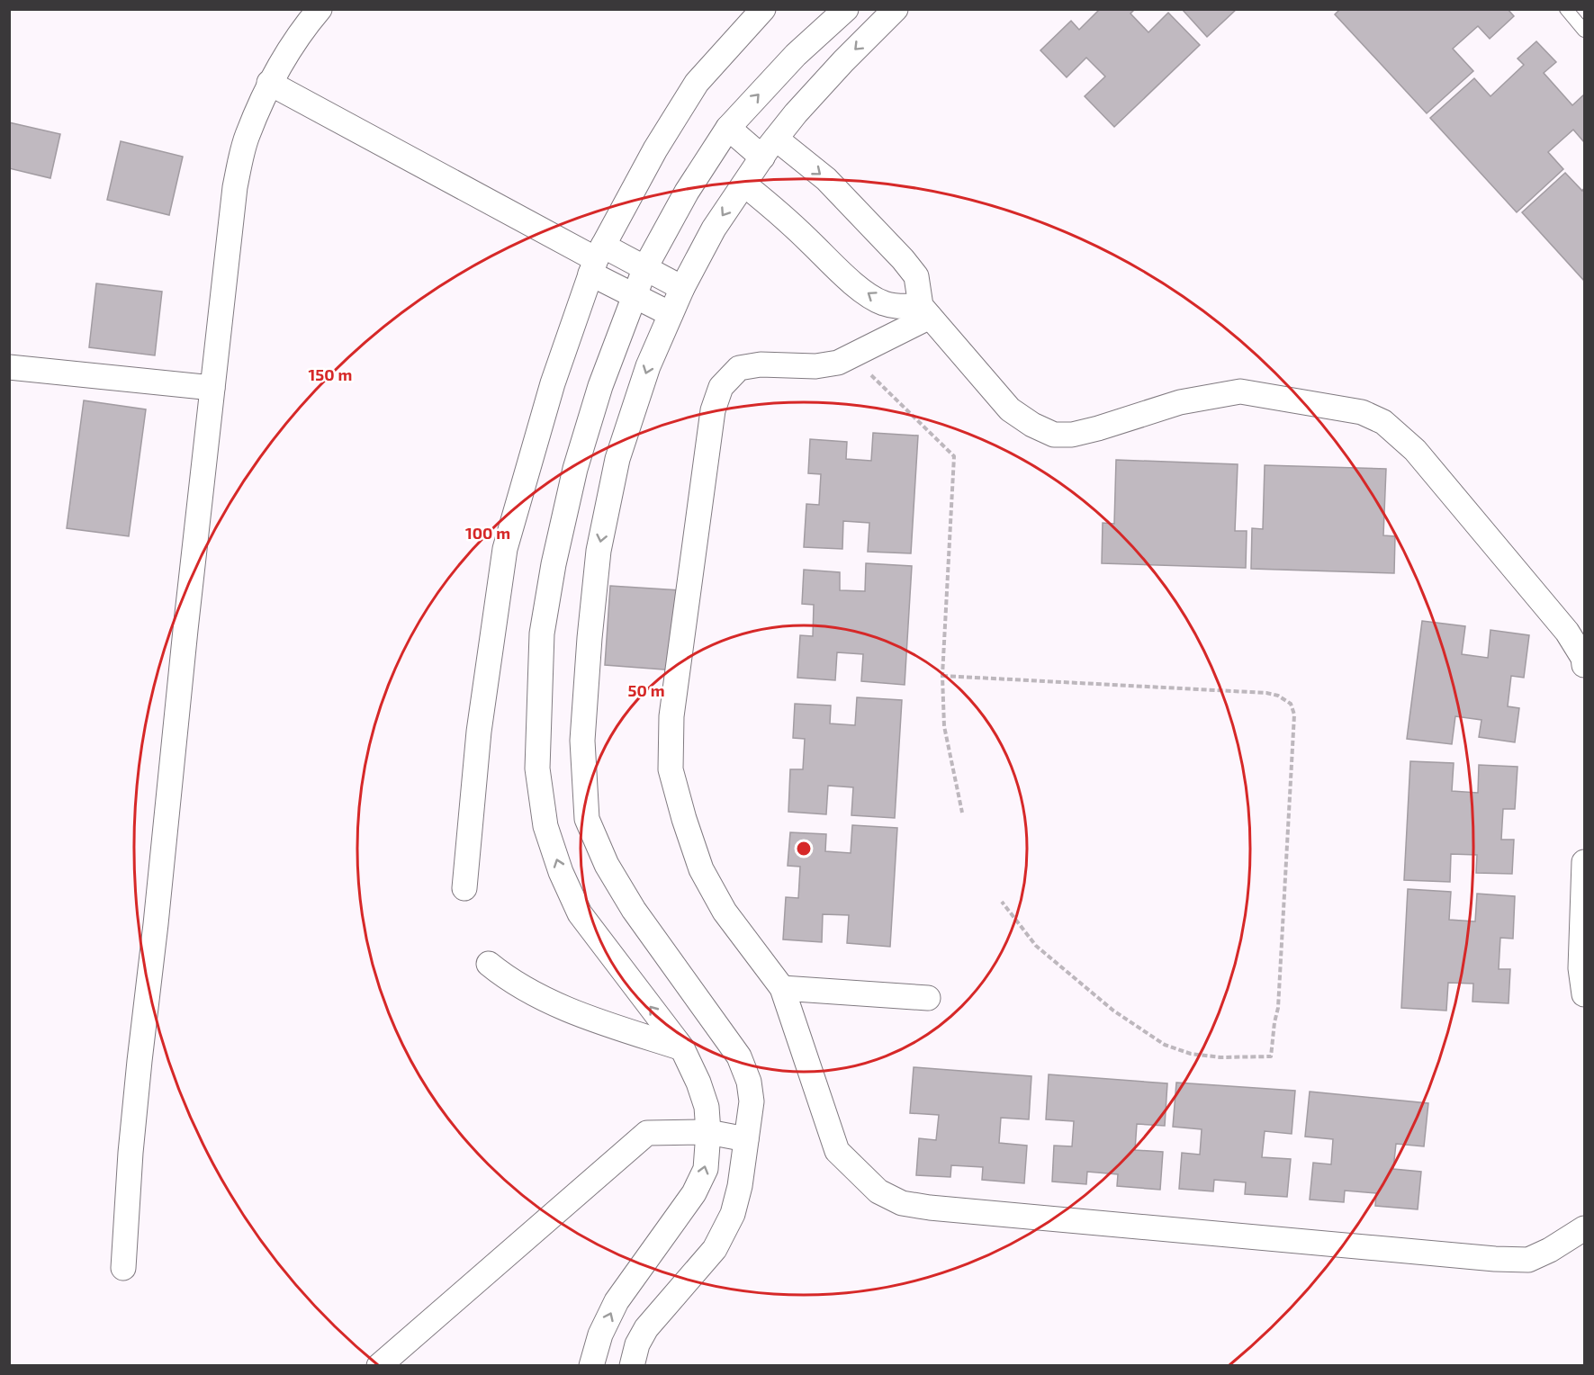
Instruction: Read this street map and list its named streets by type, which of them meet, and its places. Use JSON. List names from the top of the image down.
{
  "rings": ["150 m", "100 m", "50 m"]
}
